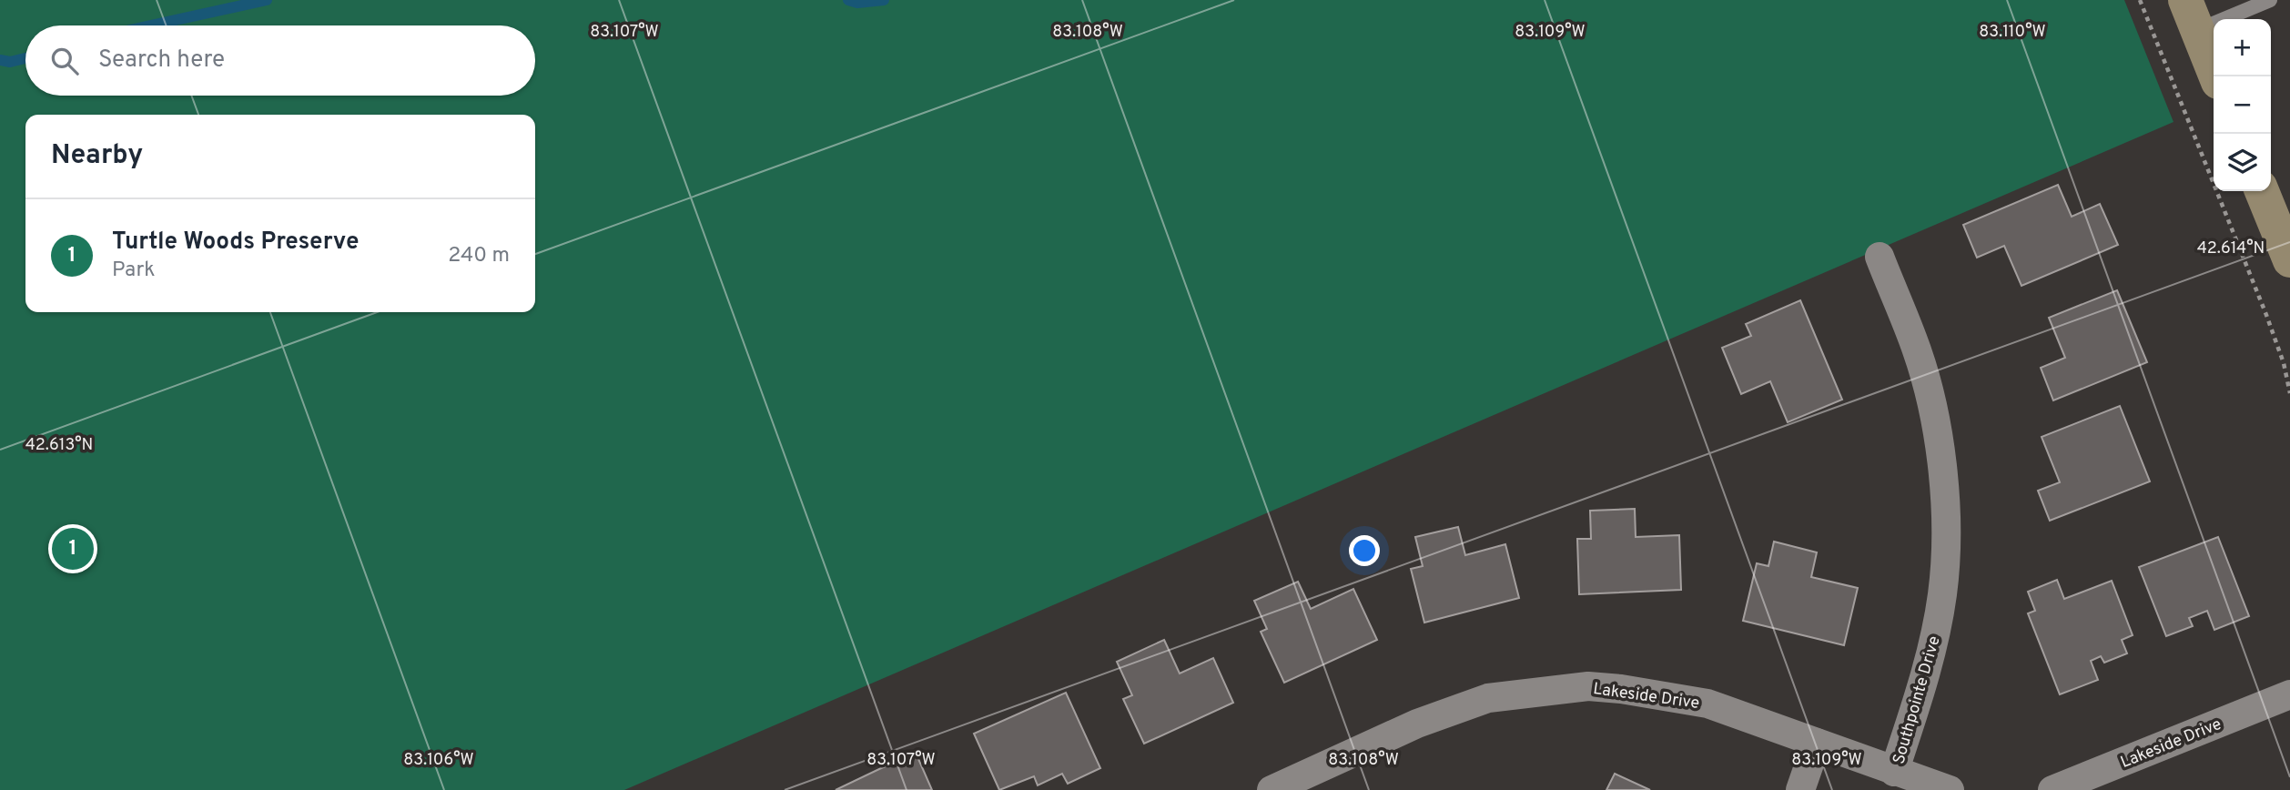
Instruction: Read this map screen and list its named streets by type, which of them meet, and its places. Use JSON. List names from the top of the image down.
{
  "streets": {
    "street": ["Lakeside Drive", "Southpointe Drive"]
  },
  "crossings": [
    ["Lakeside Drive", "Southpointe Drive"]
  ],
  "page": {
    "map_buttons": ["+", "−"],
    "search": "Search here",
    "heading": "Nearby",
    "list": [
      {
        "mark": "1",
        "name": "Turtle Woods Preserve",
        "note": "Park",
        "value": "240 m"
      }
    ],
    "pins": "1"
  },
  "coordinates": [
    "83.107°W",
    "83.108°W",
    "83.109°W",
    "83.110°W",
    "42.614°N",
    "42.613°N",
    "83.106°W"
  ]
}
